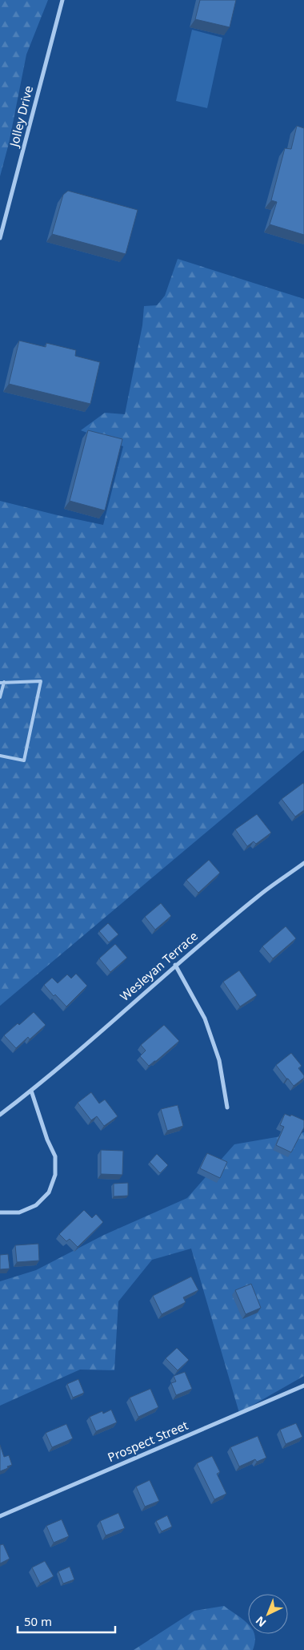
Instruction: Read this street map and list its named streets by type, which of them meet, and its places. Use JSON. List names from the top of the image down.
{
  "streets": {
    "street": ["Jolley Drive", "Wesleyan Terrace", "Prospect Street"]
  },
  "scale_bar": "50 m",
  "north": "bottom left"
}
